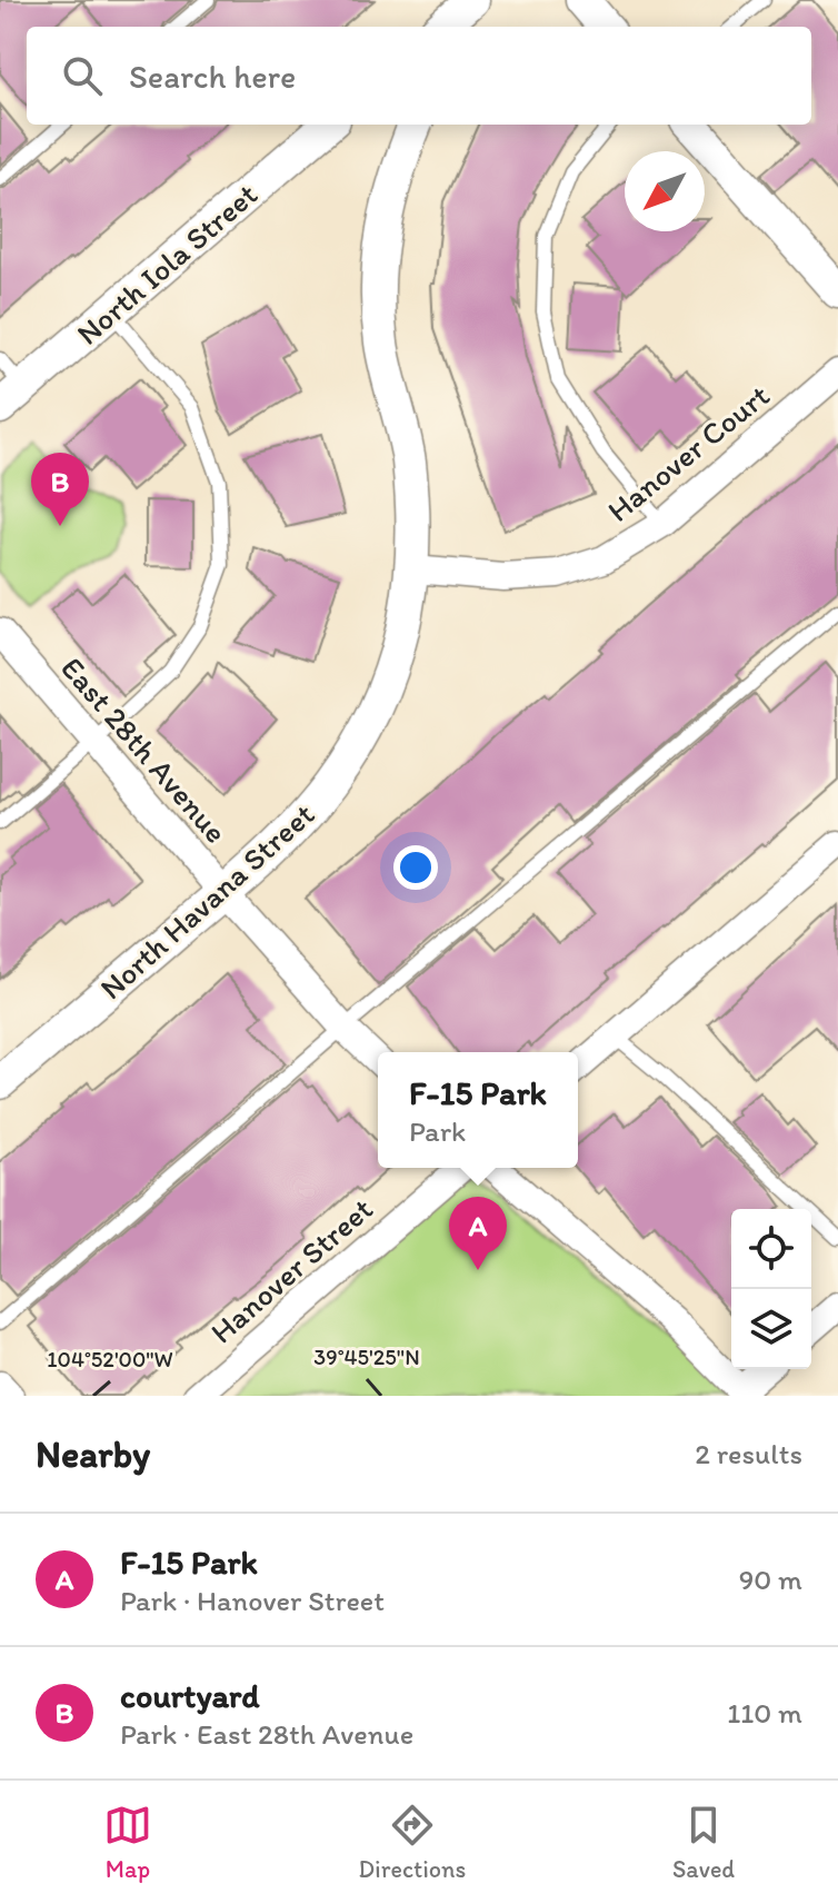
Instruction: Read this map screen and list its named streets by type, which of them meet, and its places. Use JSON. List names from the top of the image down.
{
  "streets": {
    "street": [
      "North Iola Street",
      "Hanover Court",
      "East 28th Avenue",
      "North Havana Street",
      "Hanover Street"
    ]
  },
  "crossings": [
    ["Hanover Court", "North Havana Street"],
    ["East 28th Avenue", "North Havana Street"]
  ],
  "north": "bottom left",
  "page": {
    "search": "Search here",
    "pins": ["B", "A"],
    "popup": ["F-15 Park", "Park"],
    "heading": ["Nearby", "2 results"],
    "list": [
      {
        "mark": "A",
        "name": "F-15 Park",
        "note": "Park · Hanover Street",
        "value": "90 m"
      },
      {
        "mark": "B",
        "name": "courtyard",
        "note": "Park · East 28th Avenue",
        "value": "110 m"
      }
    ],
    "nav": ["Map", "Directions", "Saved"]
  },
  "coordinates": ["39°45'25\"N", "104°52'00\"W"]
}
